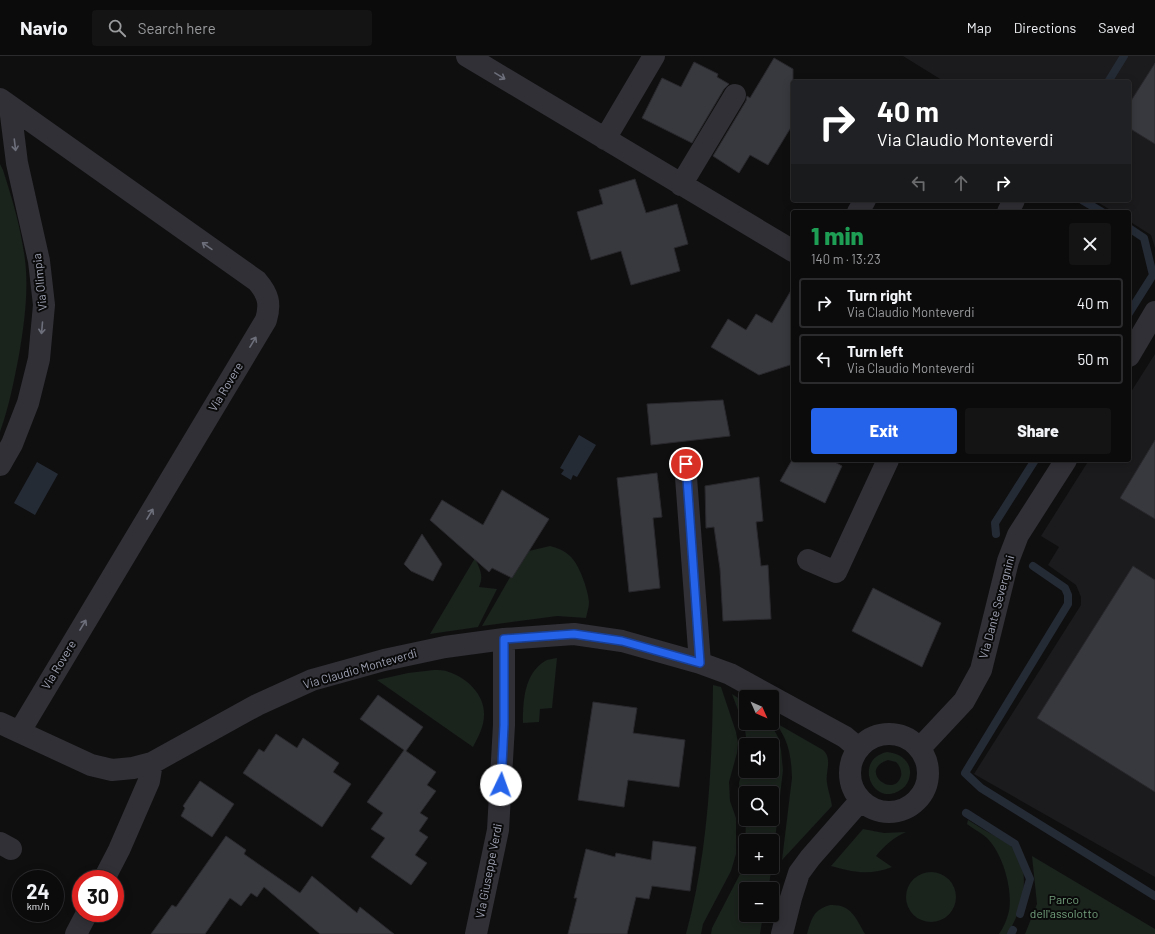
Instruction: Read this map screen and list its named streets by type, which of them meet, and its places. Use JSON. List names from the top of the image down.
{
  "streets": {
    "street": [
      "Via Olimpia",
      "Via Rovere",
      "Via Dante Severgnini",
      "Via Claudio Monteverdi",
      "Via Giuseppe Verdi"
    ]
  },
  "crossings": [
    ["Via Olimpia", "Via Rovere"],
    ["Via Rovere", "Via Claudio Monteverdi"],
    ["Via Dante Severgnini", "Via Claudio Monteverdi"],
    ["Via Claudio Monteverdi", "Via Giuseppe Verdi"]
  ],
  "one_way": ["Via Olimpia"],
  "parks": ["Parco dell'assolotto"],
  "north": "bottom right",
  "page": {
    "header": "Navio",
    "search": "Search here",
    "nav": ["Map", "Directions", "Saved"],
    "turn": ["40 m", "Via Claudio Monteverdi"],
    "heading": ["1 min", "140 m · 13:23"],
    "list": [
      {
        "name": "Turn right",
        "note": "Via Claudio Monteverdi",
        "value": "40 m"
      },
      {
        "name": "Turn left",
        "note": "Via Claudio Monteverdi",
        "value": "50 m"
      }
    ],
    "buttons": ["Exit", "Share"],
    "map_buttons": ["+", "−"],
    "speed": "24 km/h",
    "limit": "30"
  }
}
